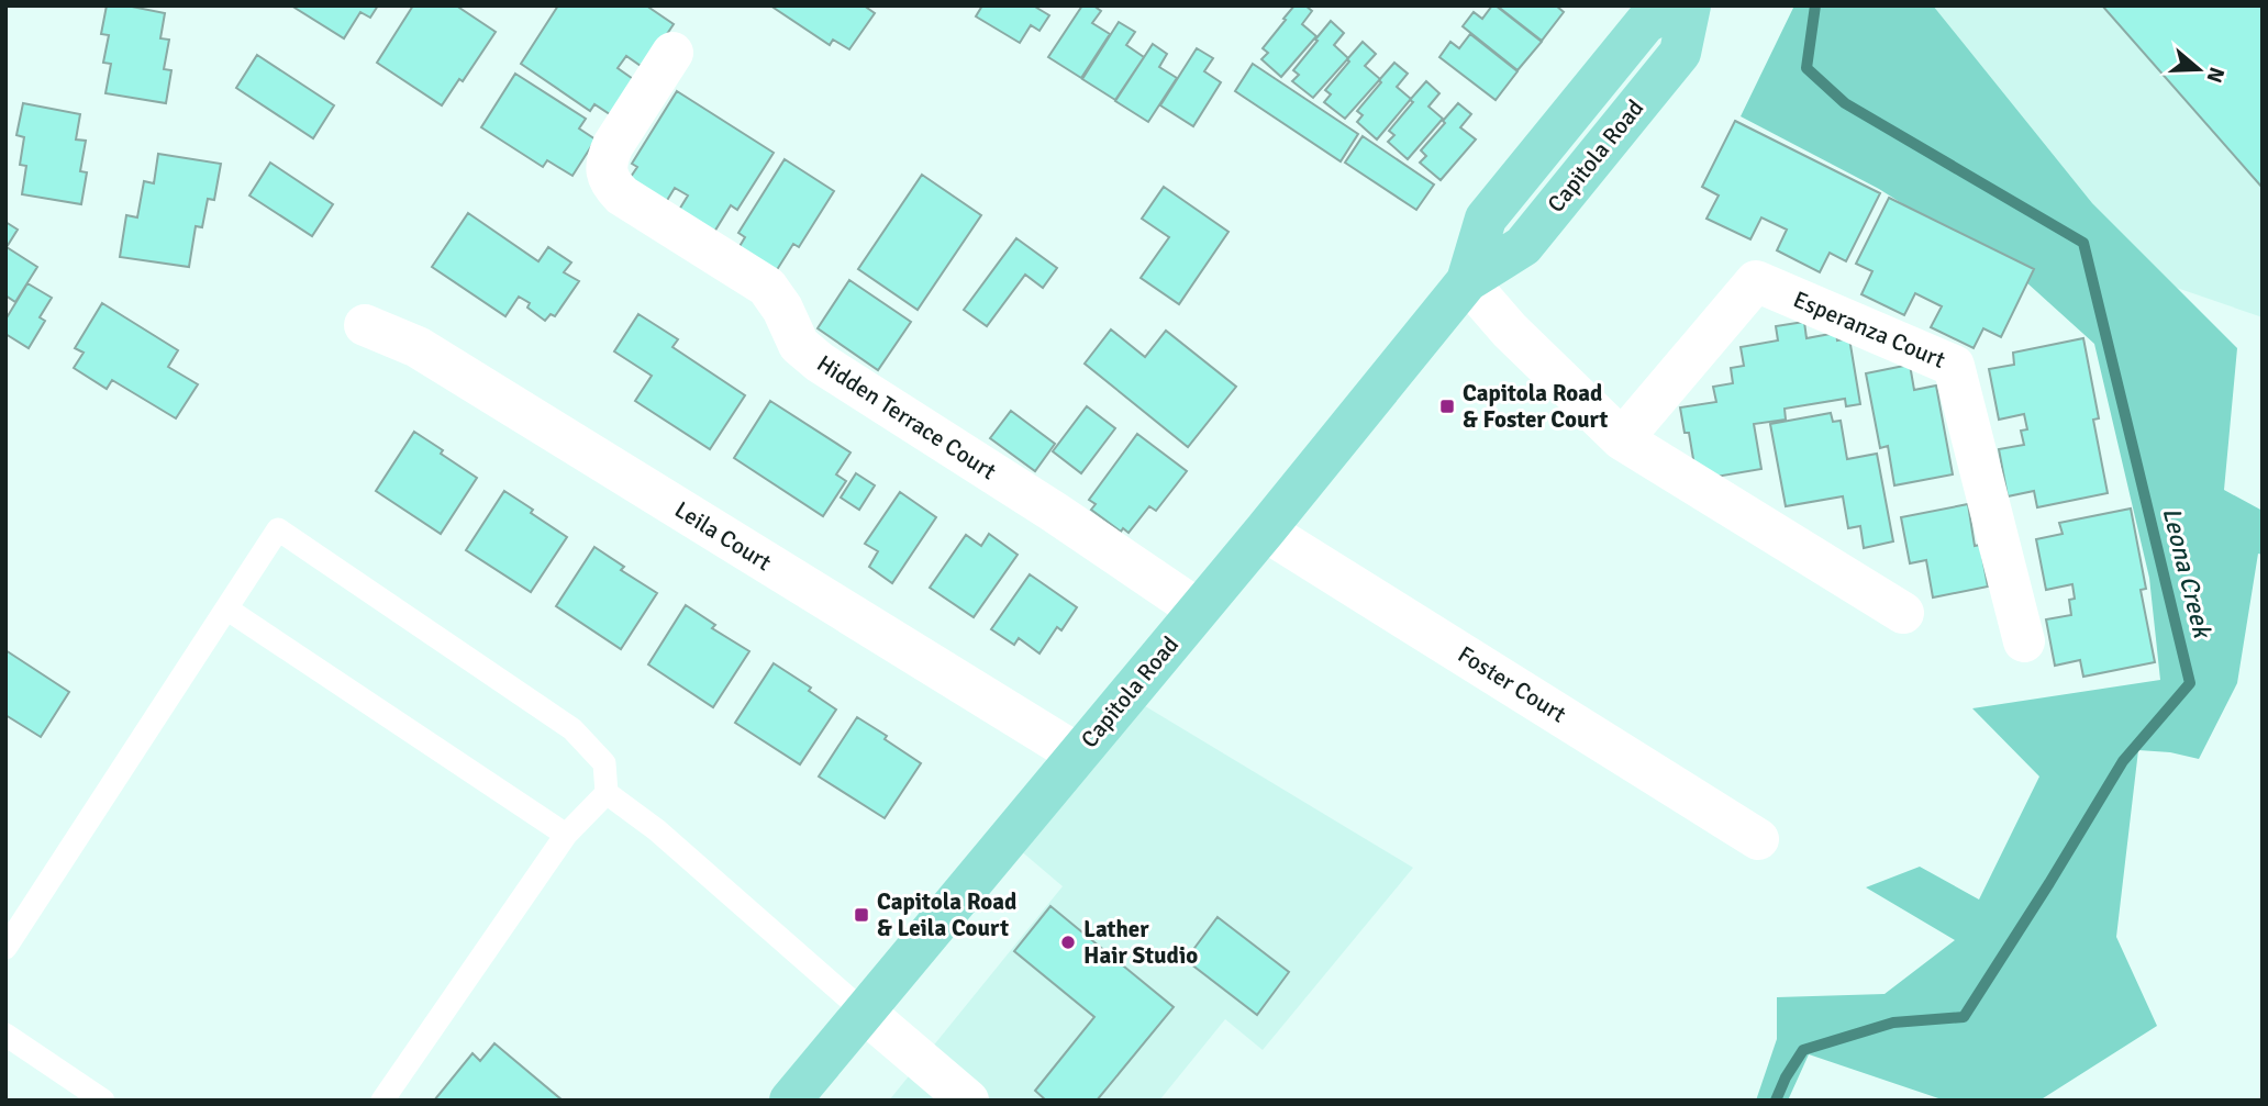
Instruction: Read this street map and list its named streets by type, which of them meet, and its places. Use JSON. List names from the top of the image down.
{
  "streets": {
    "main road": ["Capitola Road"],
    "street": [
      "Esperanza Court",
      "Hidden Terrace Court",
      "Leila Court",
      "Foster Court"
    ]
  },
  "crossings": [
    ["Capitola Road", "Hidden Terrace Court"],
    ["Capitola Road", "Leila Court"],
    ["Capitola Road", "Foster Court"]
  ],
  "water": ["Leona Creek"],
  "places": {
    "transit": ["Capitola Road & Foster Court", "Capitola Road & Leila Court"],
    "other": ["Lather Hair Studio"]
  },
  "north": "right"
}
